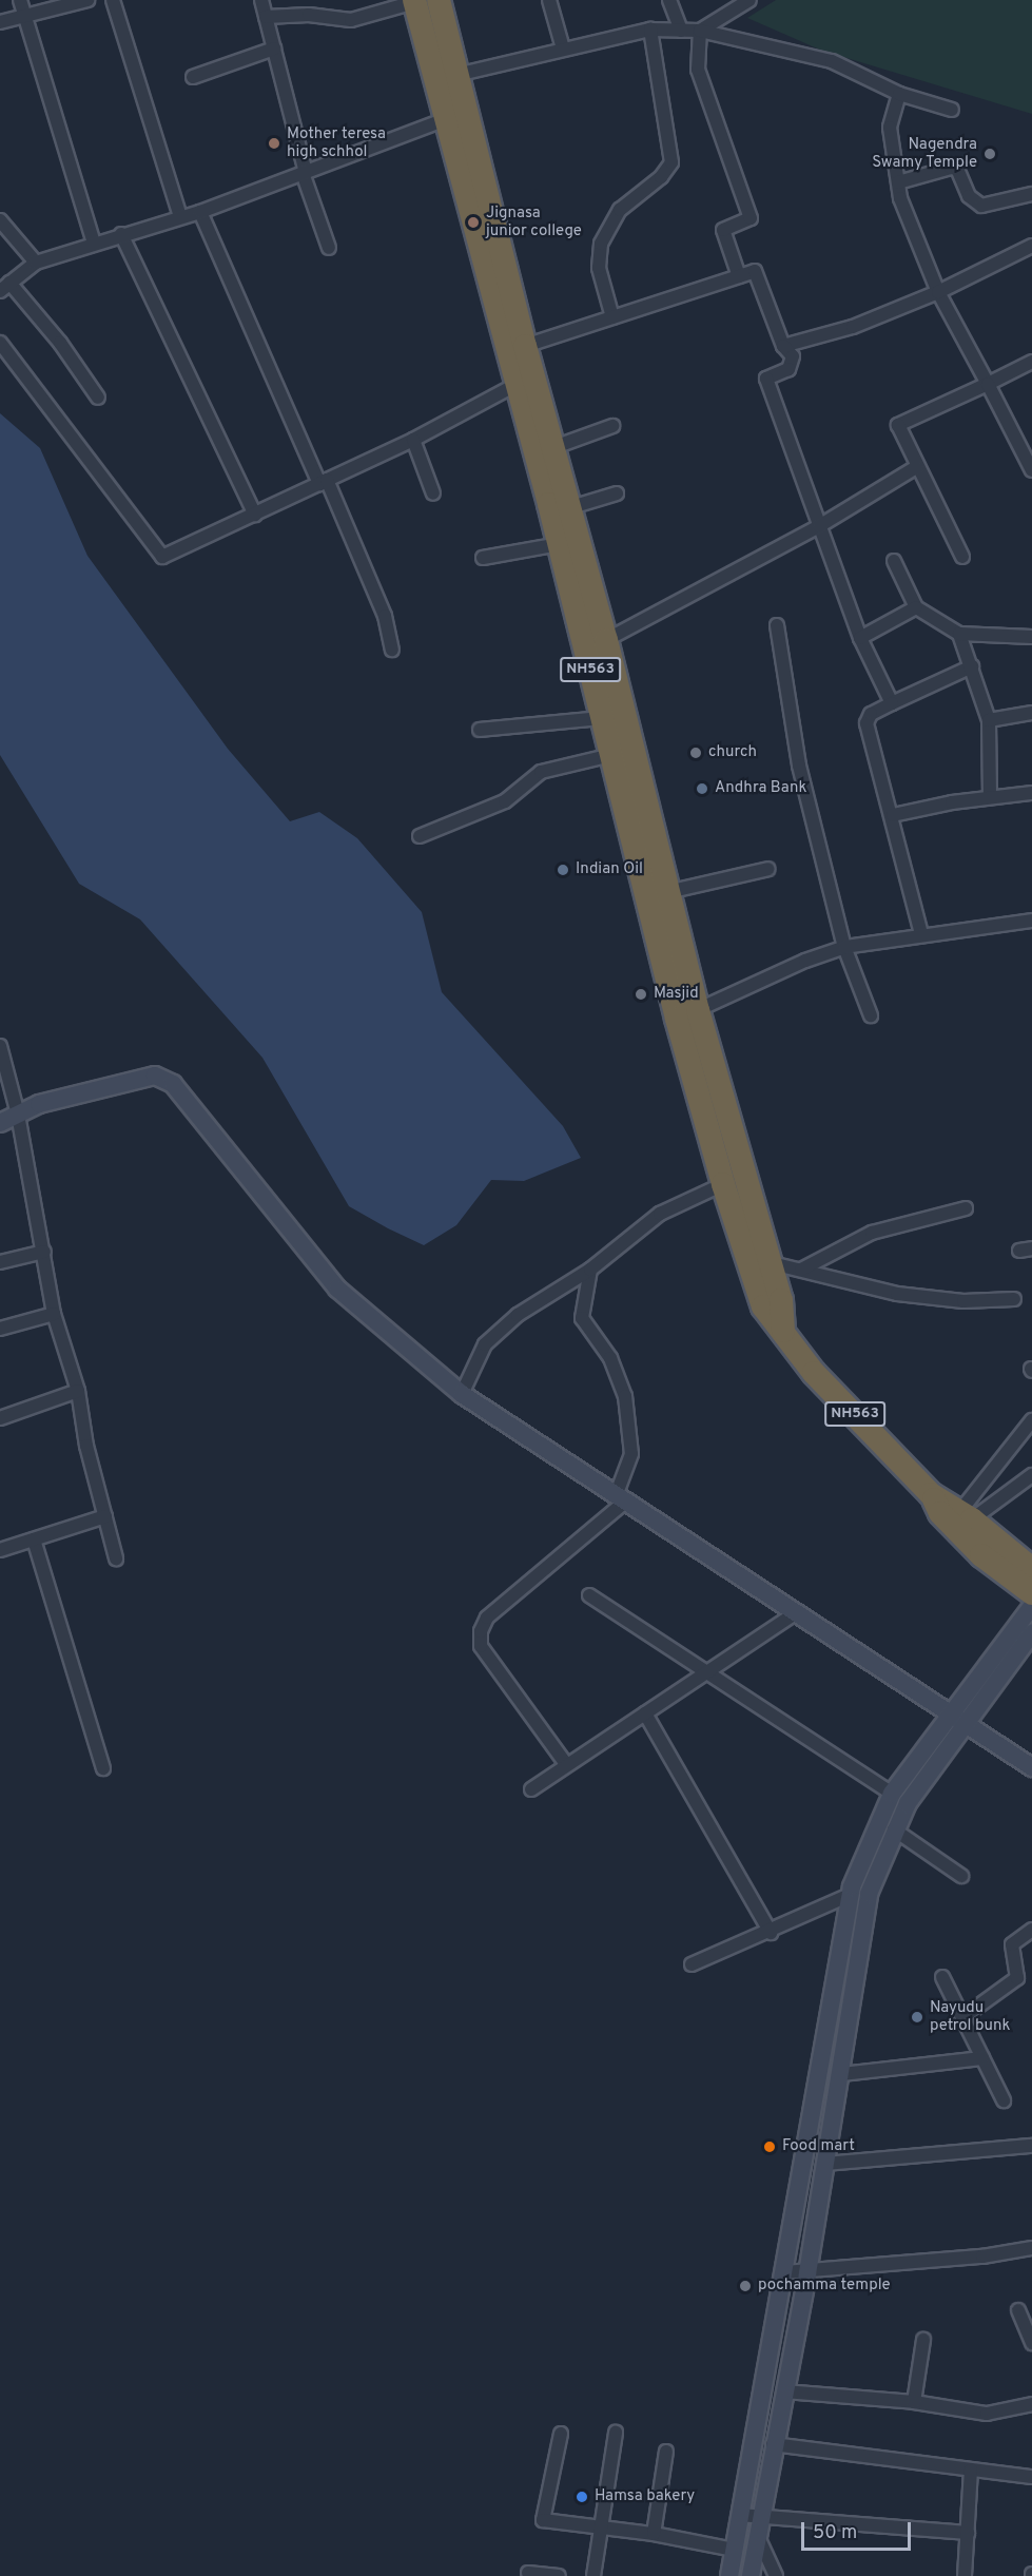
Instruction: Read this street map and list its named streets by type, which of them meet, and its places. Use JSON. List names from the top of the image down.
{
  "streets": {
    "highway": ["NH563"]
  },
  "places": [
    "Mother teresa high schhol",
    "Nagendra Swamy Temple",
    "Jignasa junior college",
    "church",
    "Andhra Bank",
    "Indian Oil",
    "Masjid",
    "Nayudu petrol bunk",
    "Food mart",
    "pochamma temple",
    "Hamsa bakery"
  ],
  "scale_bar": "50 m"
}
